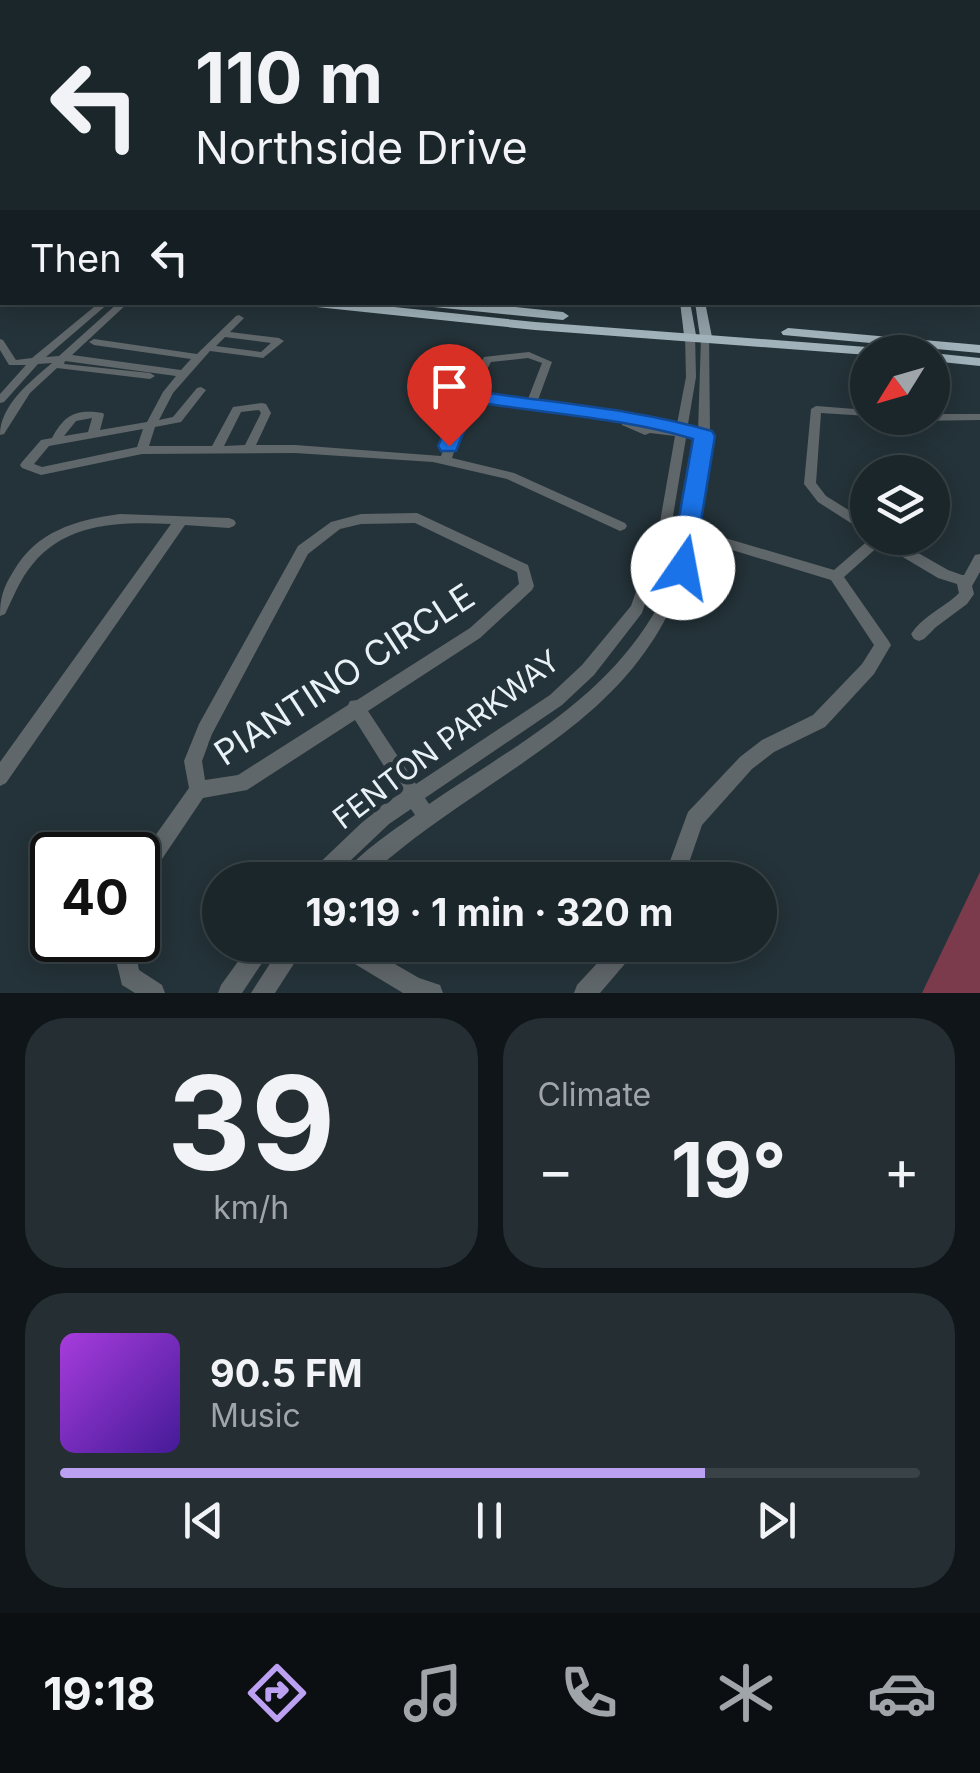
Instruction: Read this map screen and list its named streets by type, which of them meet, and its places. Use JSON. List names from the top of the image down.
{
  "streets": {
    "main road": ["FENTON PARKWAY"],
    "street": ["PIANTINO CIRCLE"]
  },
  "north": "bottom left",
  "page": {
    "turn": ["110 m", "Northside Drive"],
    "then": "Then",
    "limit": "40",
    "trip": "19:19 · 1 min · 320 m",
    "tile": [
      ["39", "km/h"],
      "Climate"
    ],
    "heat": ["−", "19°", "+"],
    "song": ["90.5 FM", "Music"],
    "tabs": "19:18"
  }
}
